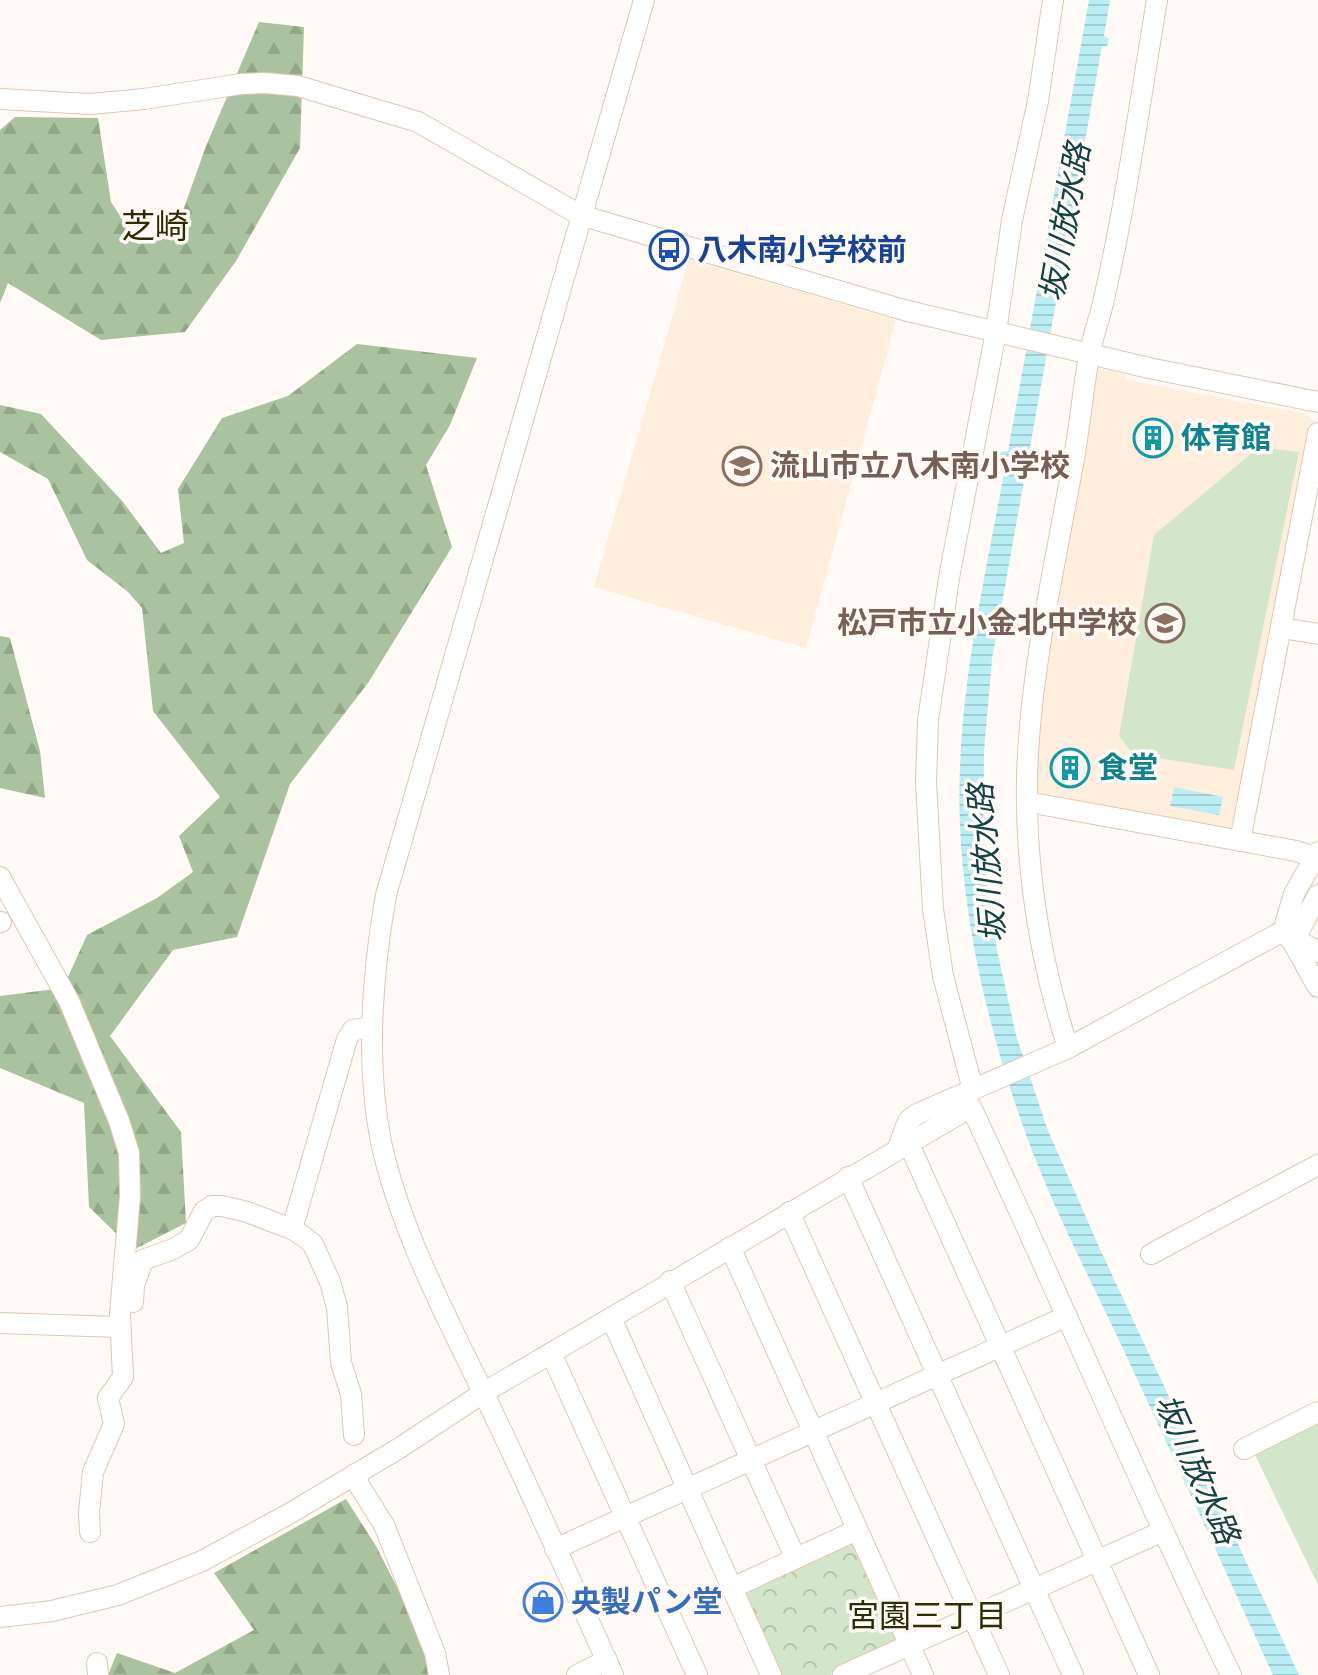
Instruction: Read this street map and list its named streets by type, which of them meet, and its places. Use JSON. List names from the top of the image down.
{
  "districts": ["芝崎", "宮園三丁目"],
  "water": ["坂川放水路"],
  "places": {
    "bus stop": ["八木南小学校前"],
    "building": ["体育館", "食堂"],
    "school or university": ["流山市立八木南小学校", "松戸市立小金北中学校"],
    "shop": ["央製パン堂"]
  }
}
